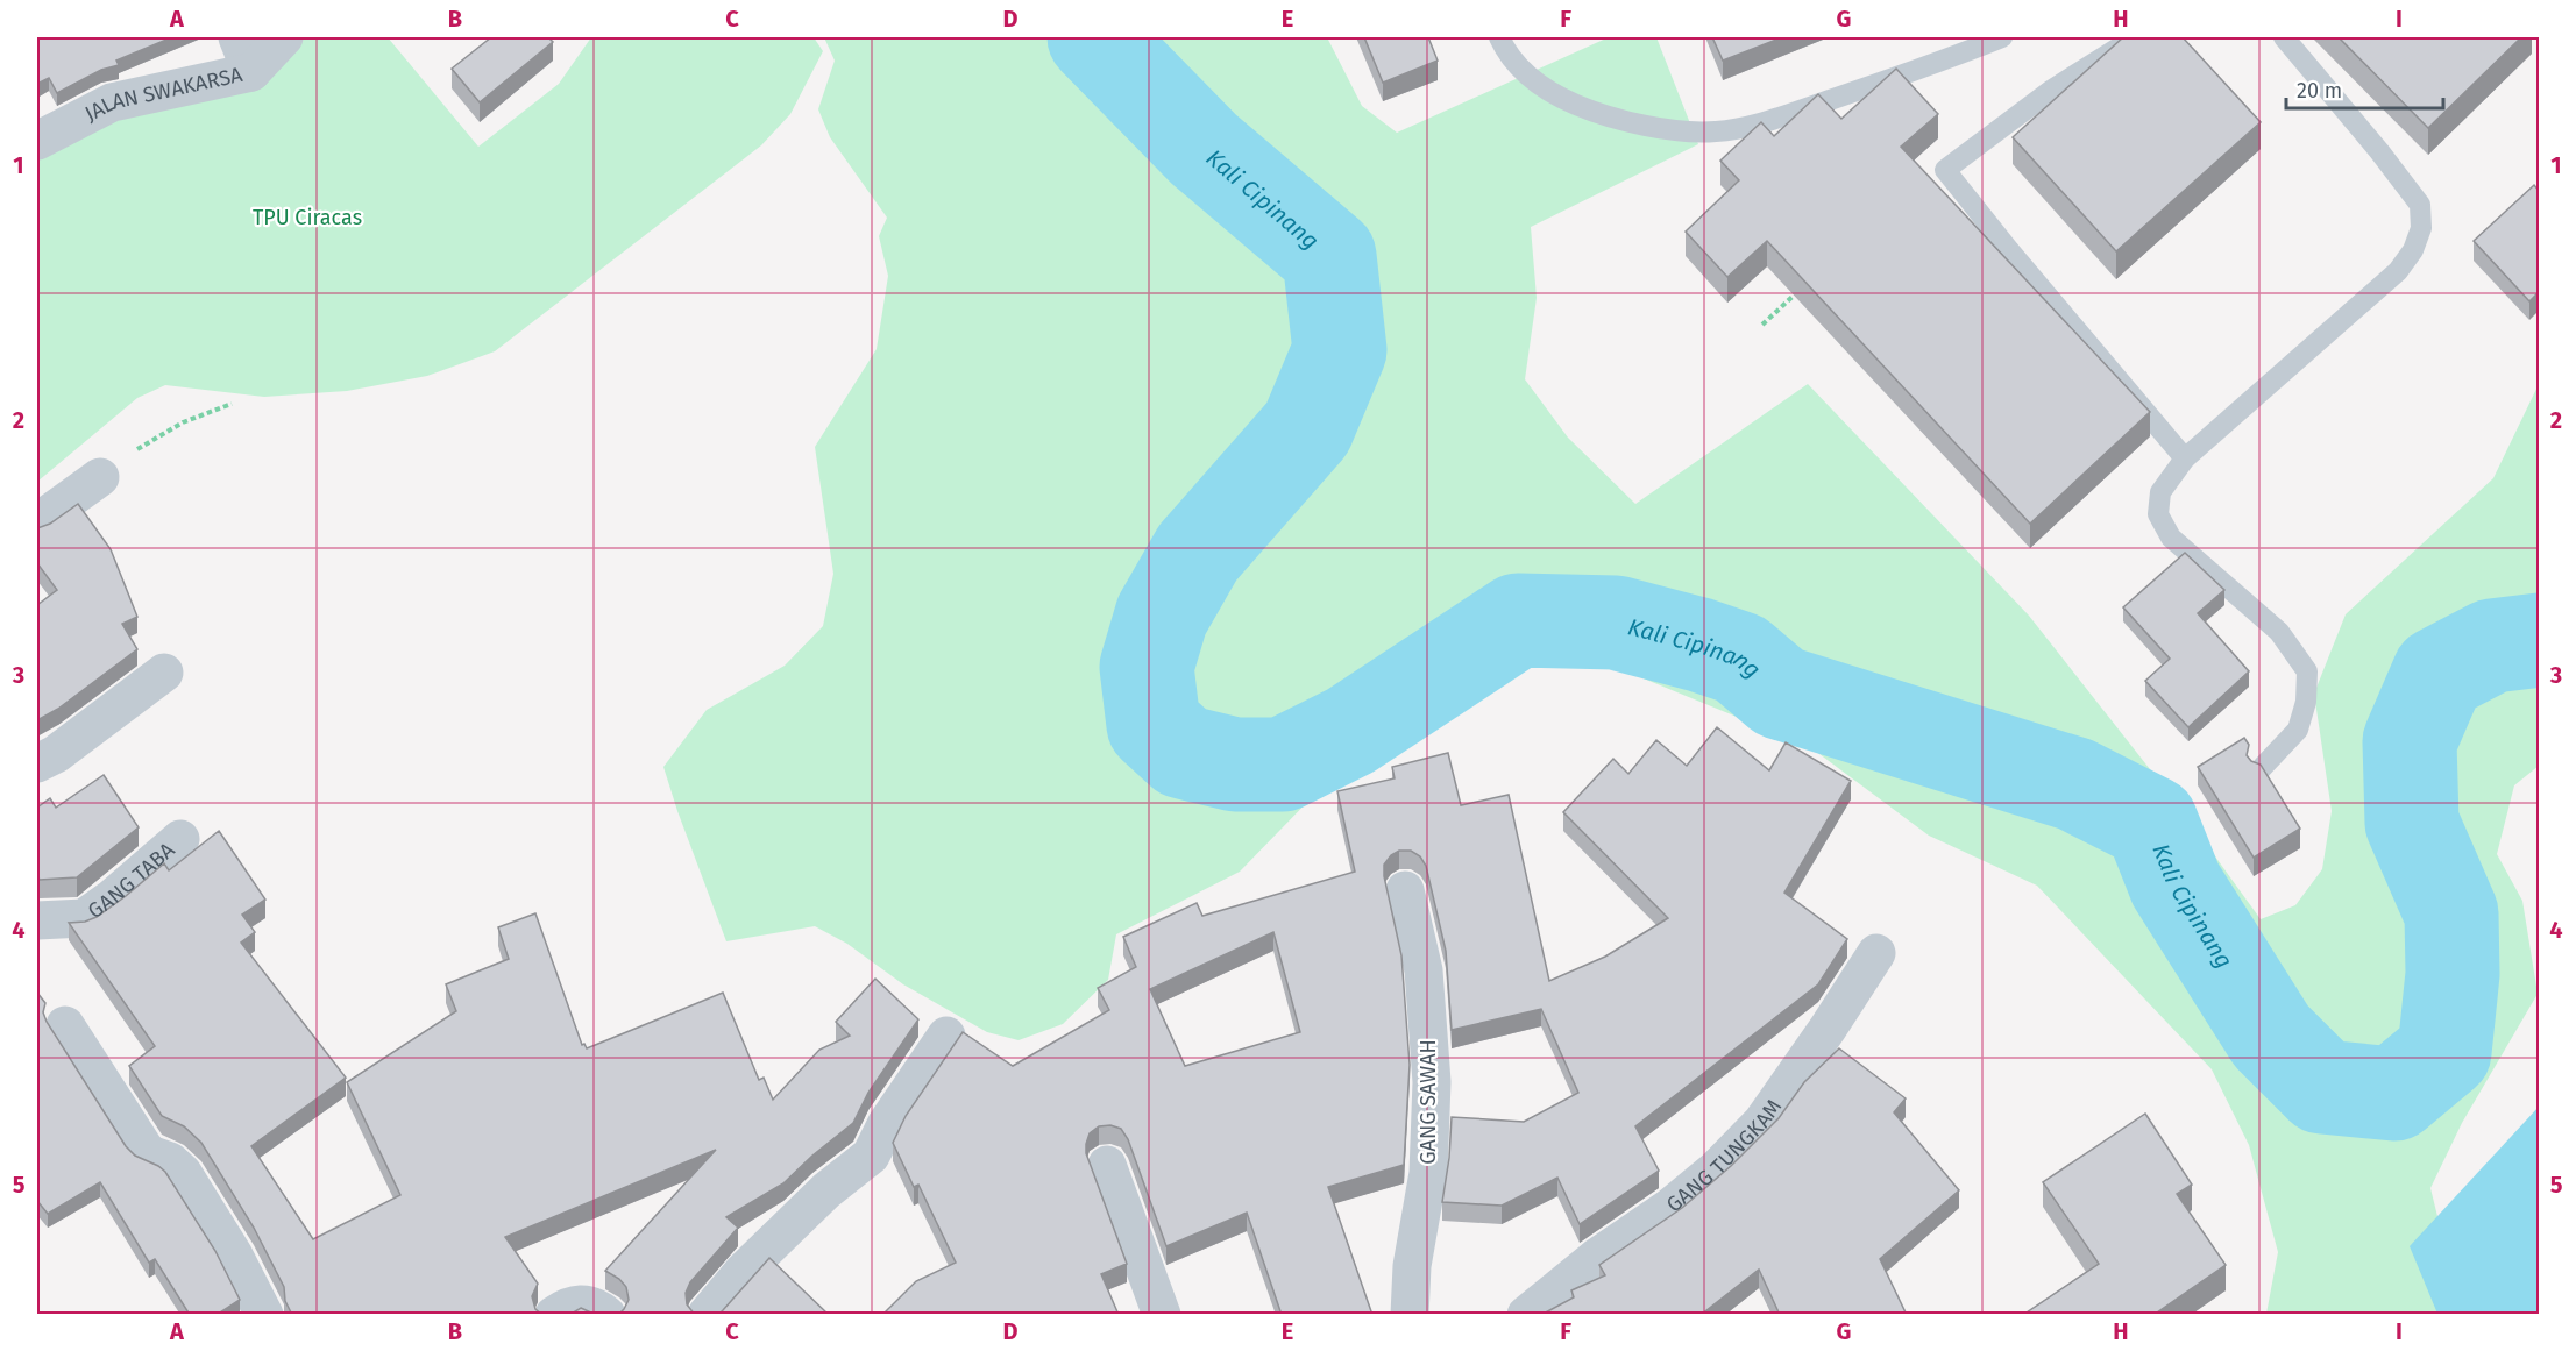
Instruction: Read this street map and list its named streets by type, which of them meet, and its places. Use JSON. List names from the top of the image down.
{
  "streets": {
    "street": [
      "JALAN SWAKARSA",
      "GANG TABA",
      "GANG SAWAH",
      "GANG TUNGKAM"
    ]
  },
  "water": ["Kali Cipinang"],
  "parks": ["TPU Ciracas"],
  "scale_bar": "20 m",
  "grid": {
    "columns": [
      "A",
      "B",
      "C",
      "D",
      "E",
      "F",
      "G",
      "H",
      "I"
    ],
    "rows": [
      "1",
      "2",
      "3",
      "4",
      "5"
    ]
  }
}
